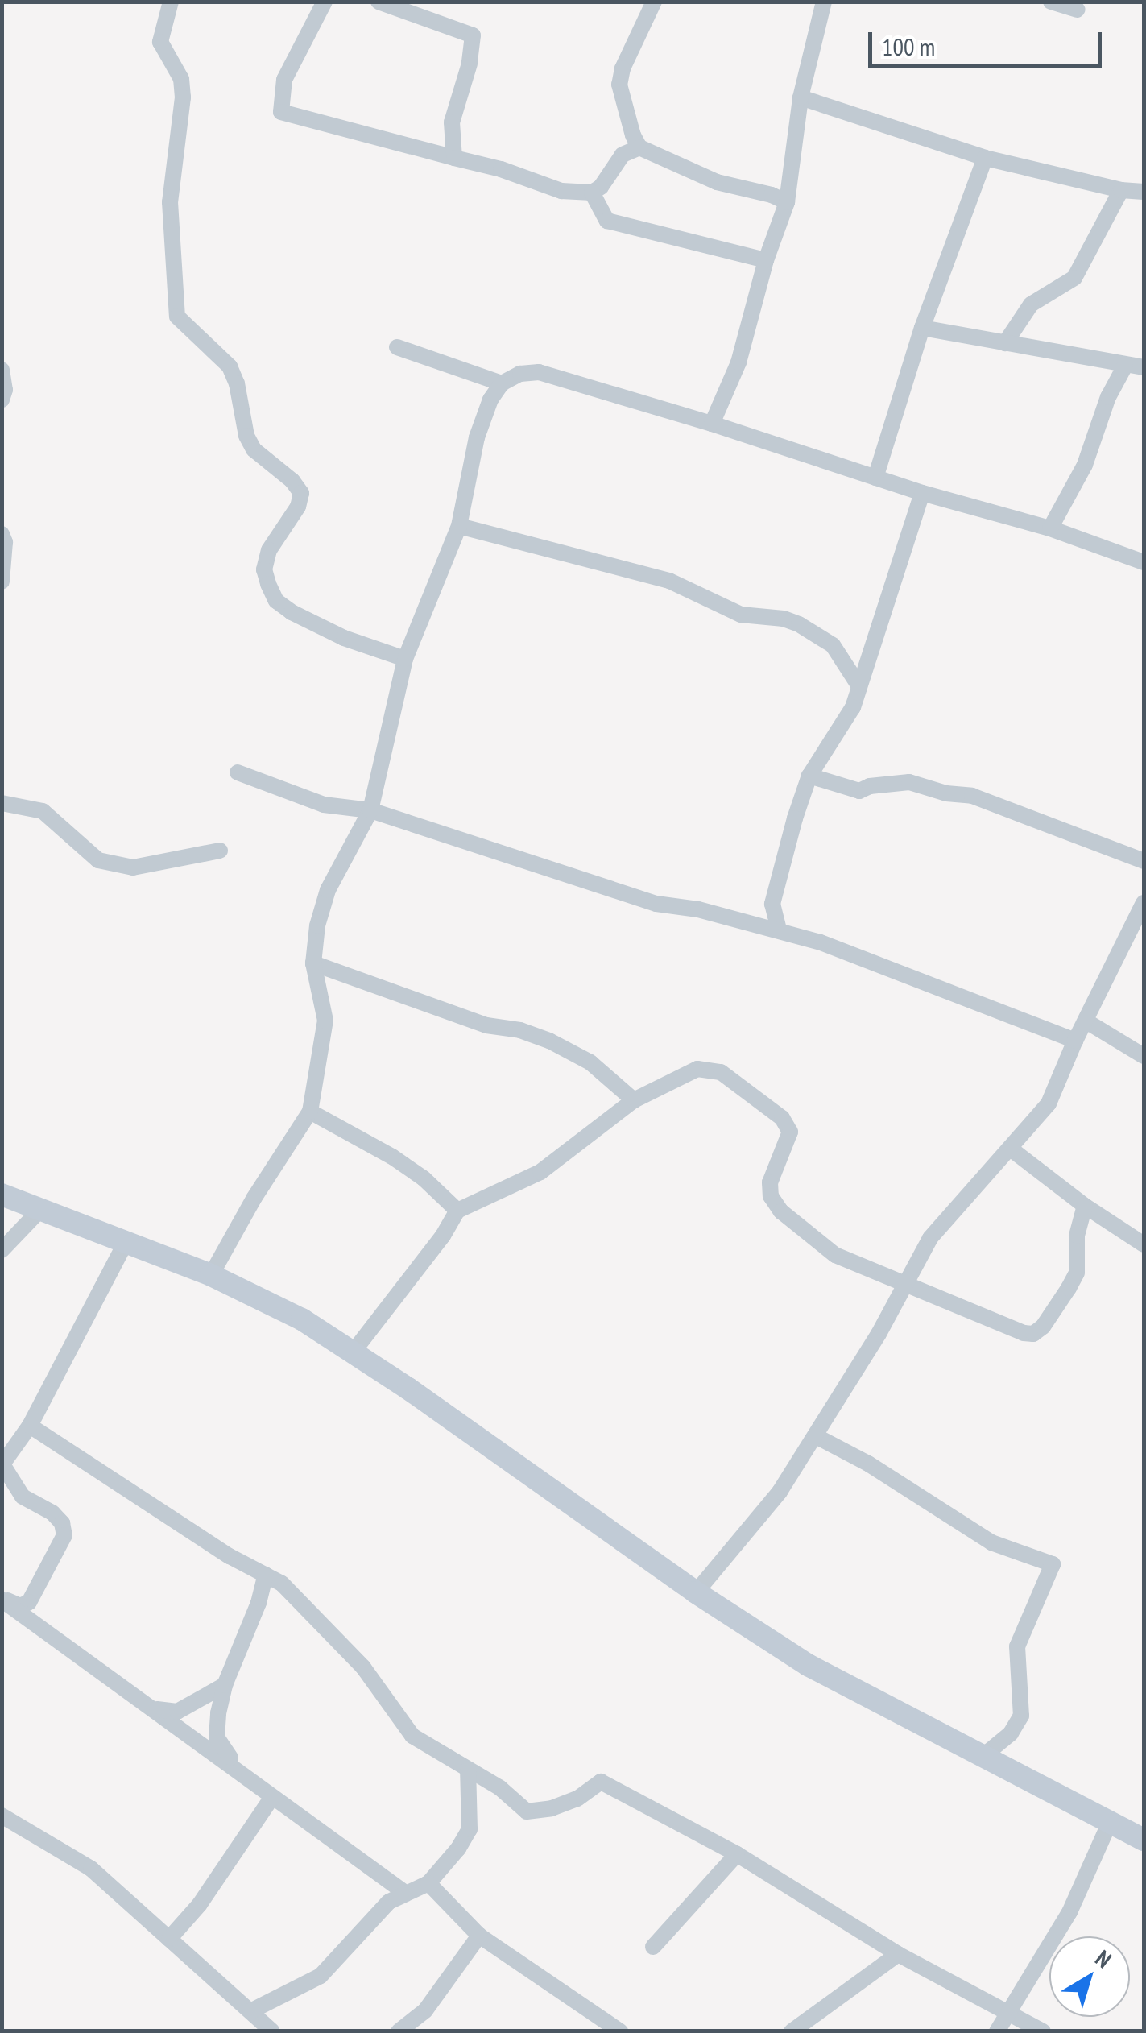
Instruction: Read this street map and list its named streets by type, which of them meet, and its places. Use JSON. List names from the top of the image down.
{
  "scale_bar": "100 m",
  "north": "top right"
}
